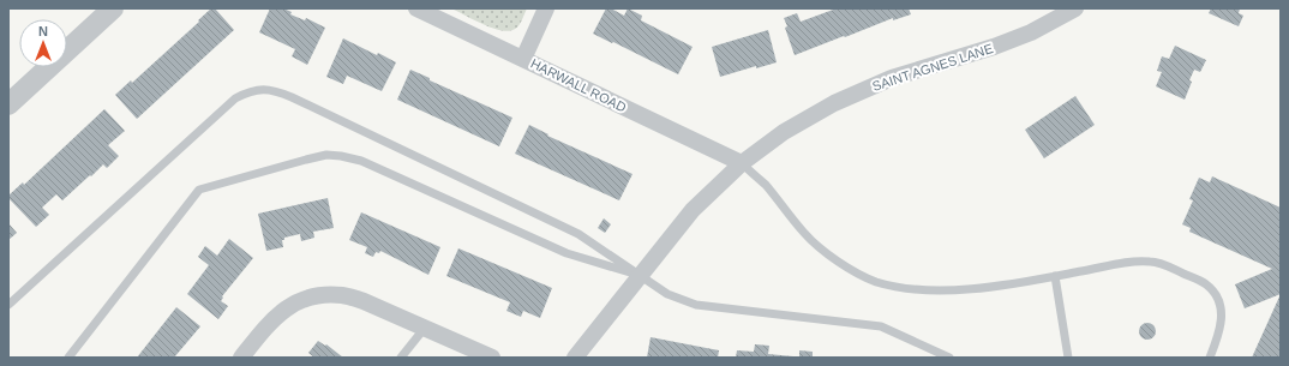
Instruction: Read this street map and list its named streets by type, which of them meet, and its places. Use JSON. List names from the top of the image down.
{
  "streets": {
    "street": ["SAINT AGNES LANE", "HARWALL ROAD"]
  },
  "crossings": [
    ["SAINT AGNES LANE", "HARWALL ROAD"]
  ],
  "north": "top"
}
